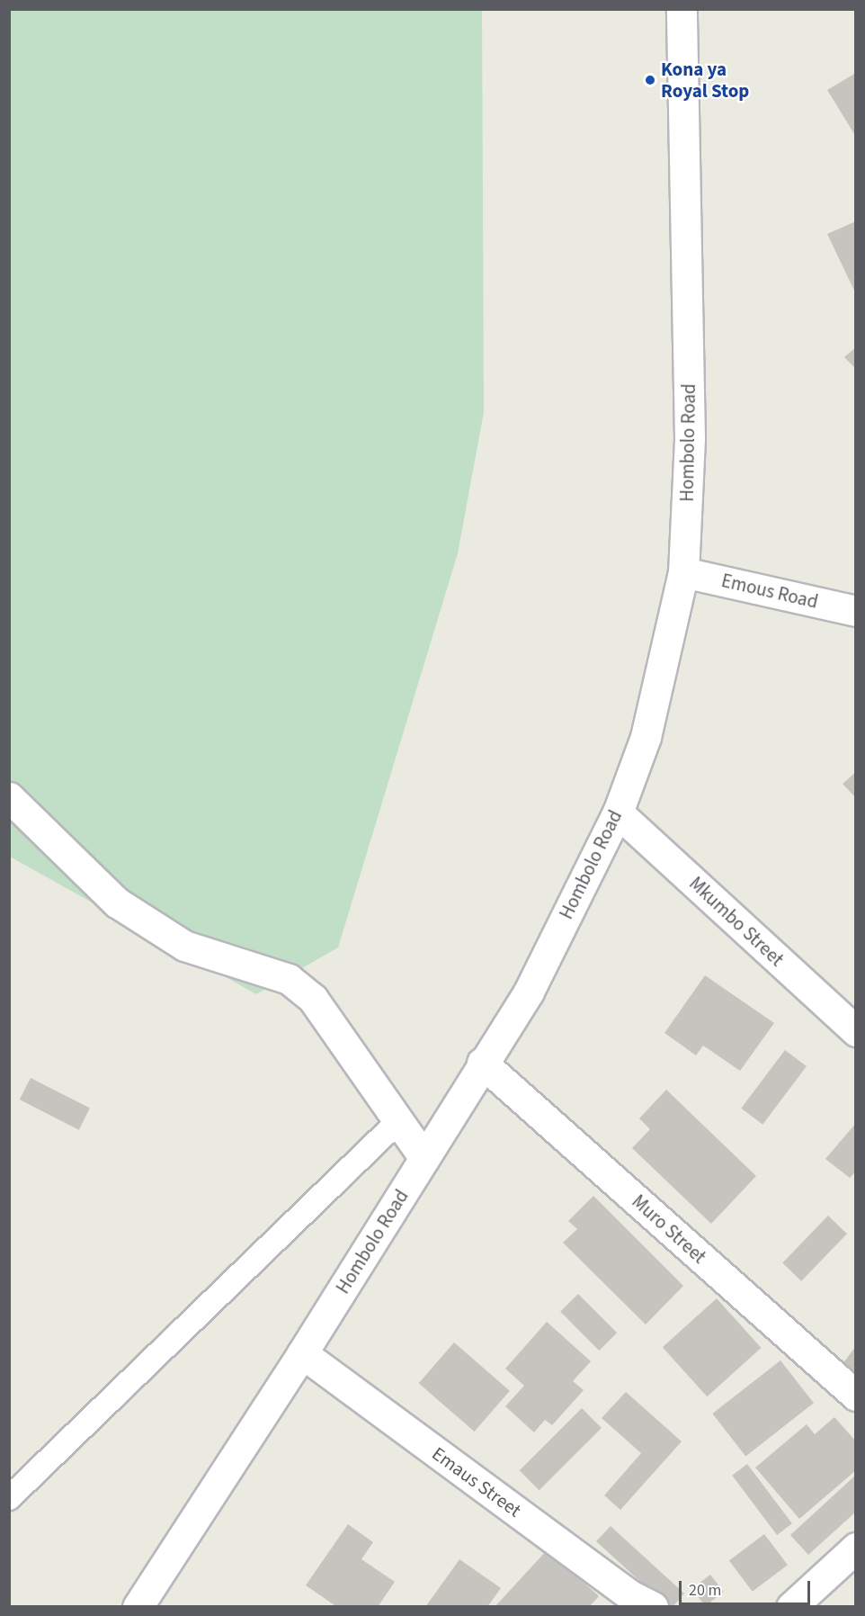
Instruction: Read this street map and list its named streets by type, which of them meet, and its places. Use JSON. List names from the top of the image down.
{
  "streets": {
    "street": [
      "Hombolo Road",
      "Emous Road",
      "Mkumbo Street",
      "Muro Street",
      "Emaus Street"
    ]
  },
  "crossings": [
    ["Hombolo Road", "Emous Road"],
    ["Hombolo Road", "Mkumbo Street"],
    ["Hombolo Road", "Muro Street"],
    ["Hombolo Road", "Emaus Street"]
  ],
  "places": ["Kona ya Royal Stop"],
  "scale_bar": "20 m"
}
